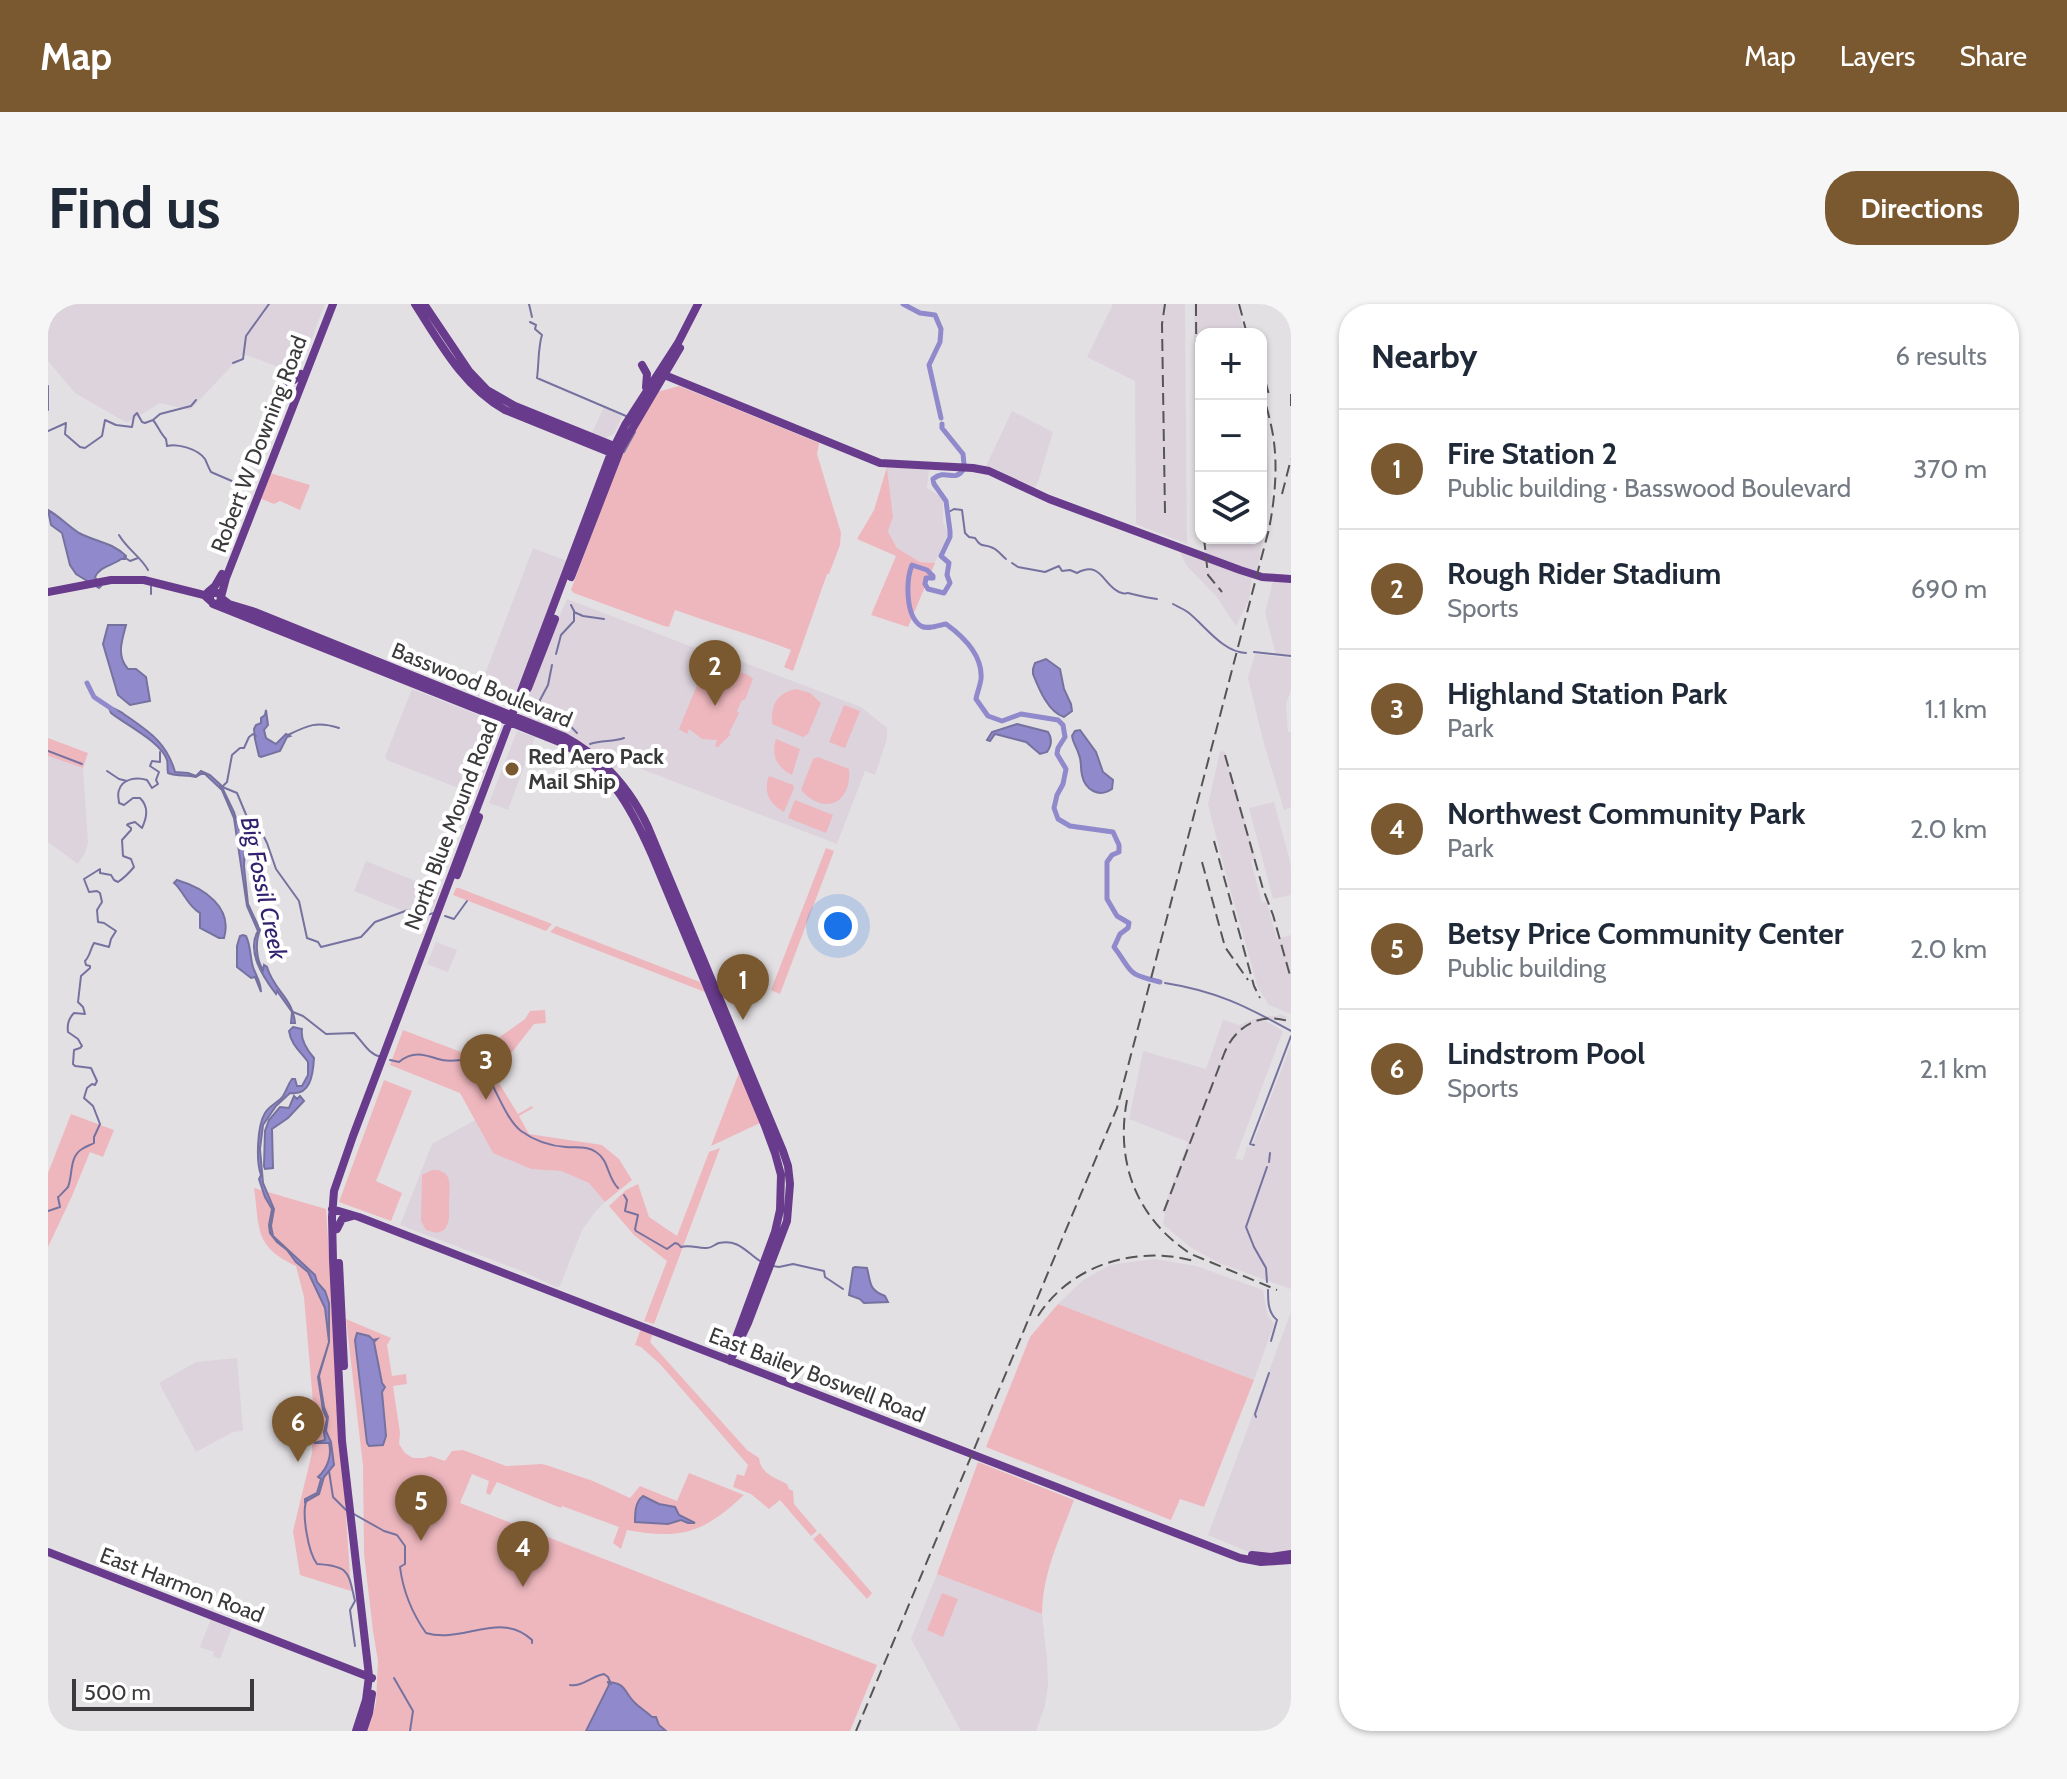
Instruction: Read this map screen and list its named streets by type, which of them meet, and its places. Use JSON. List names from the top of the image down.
{
  "streets": {
    "main road": [
      "Robert W Downing Road",
      "Basswood Boulevard",
      "North Blue Mound Road",
      "East Bailey Boswell Road",
      "East Harmon Road"
    ]
  },
  "crossings": [
    ["Robert W Downing Road", "Basswood Boulevard"],
    ["Basswood Boulevard", "North Blue Mound Road"],
    ["Basswood Boulevard", "East Bailey Boswell Road"],
    ["North Blue Mound Road", "East Bailey Boswell Road"],
    ["North Blue Mound Road", "East Harmon Road"]
  ],
  "water": ["Big Fossil Creek"],
  "places": ["Red Aero Pack Mail Ship"],
  "scale_bar": "500 m",
  "page": {
    "header": "Map",
    "nav": ["Map", "Layers", "Share"],
    "buttons": "Directions",
    "title": "Find us",
    "heading": ["Nearby", "6 results"],
    "map_buttons": ["+", "−"],
    "list": [
      {
        "mark": "1",
        "name": "Fire Station 2",
        "note": "Public building · Basswood Boulevard",
        "value": "370 m"
      },
      {
        "mark": "2",
        "name": "Rough Rider Stadium",
        "note": "Sports",
        "value": "690 m"
      },
      {
        "mark": "3",
        "name": "Highland Station Park",
        "note": "Park",
        "value": "1.1 km"
      },
      {
        "mark": "4",
        "name": "Northwest Community Park",
        "note": "Park",
        "value": "2.0 km"
      },
      {
        "mark": "5",
        "name": "Betsy Price Community Center",
        "note": "Public building",
        "value": "2.0 km"
      },
      {
        "mark": "6",
        "name": "Lindstrom Pool",
        "note": "Sports",
        "value": "2.1 km"
      }
    ],
    "pins": [
      "2",
      "1",
      "3",
      "6",
      "5",
      "4"
    ],
    "scale": "500 m"
  }
}
